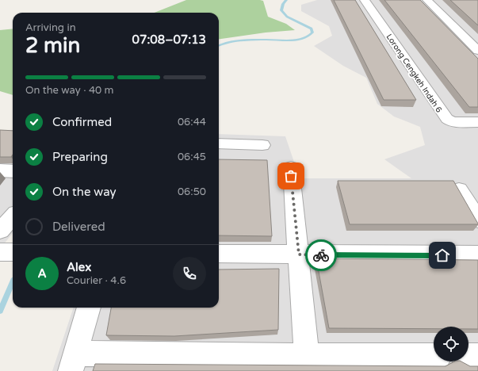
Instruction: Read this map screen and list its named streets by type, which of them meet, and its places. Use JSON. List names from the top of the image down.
{
  "streets": {
    "street": ["Lorong Cengkeh Indah 6"]
  },
  "page": {
    "heading": ["2 min", "Arriving in", "07:08–07:13"],
    "panel": ["Alex", "Courier · 4.6"],
    "bar": "On the way · 40 m",
    "list": [
      ["Confirmed", "06:44"],
      ["Preparing", "06:45"],
      ["On the way", "06:50"],
      "Delivered"
    ],
    "round": "A"
  }
}
